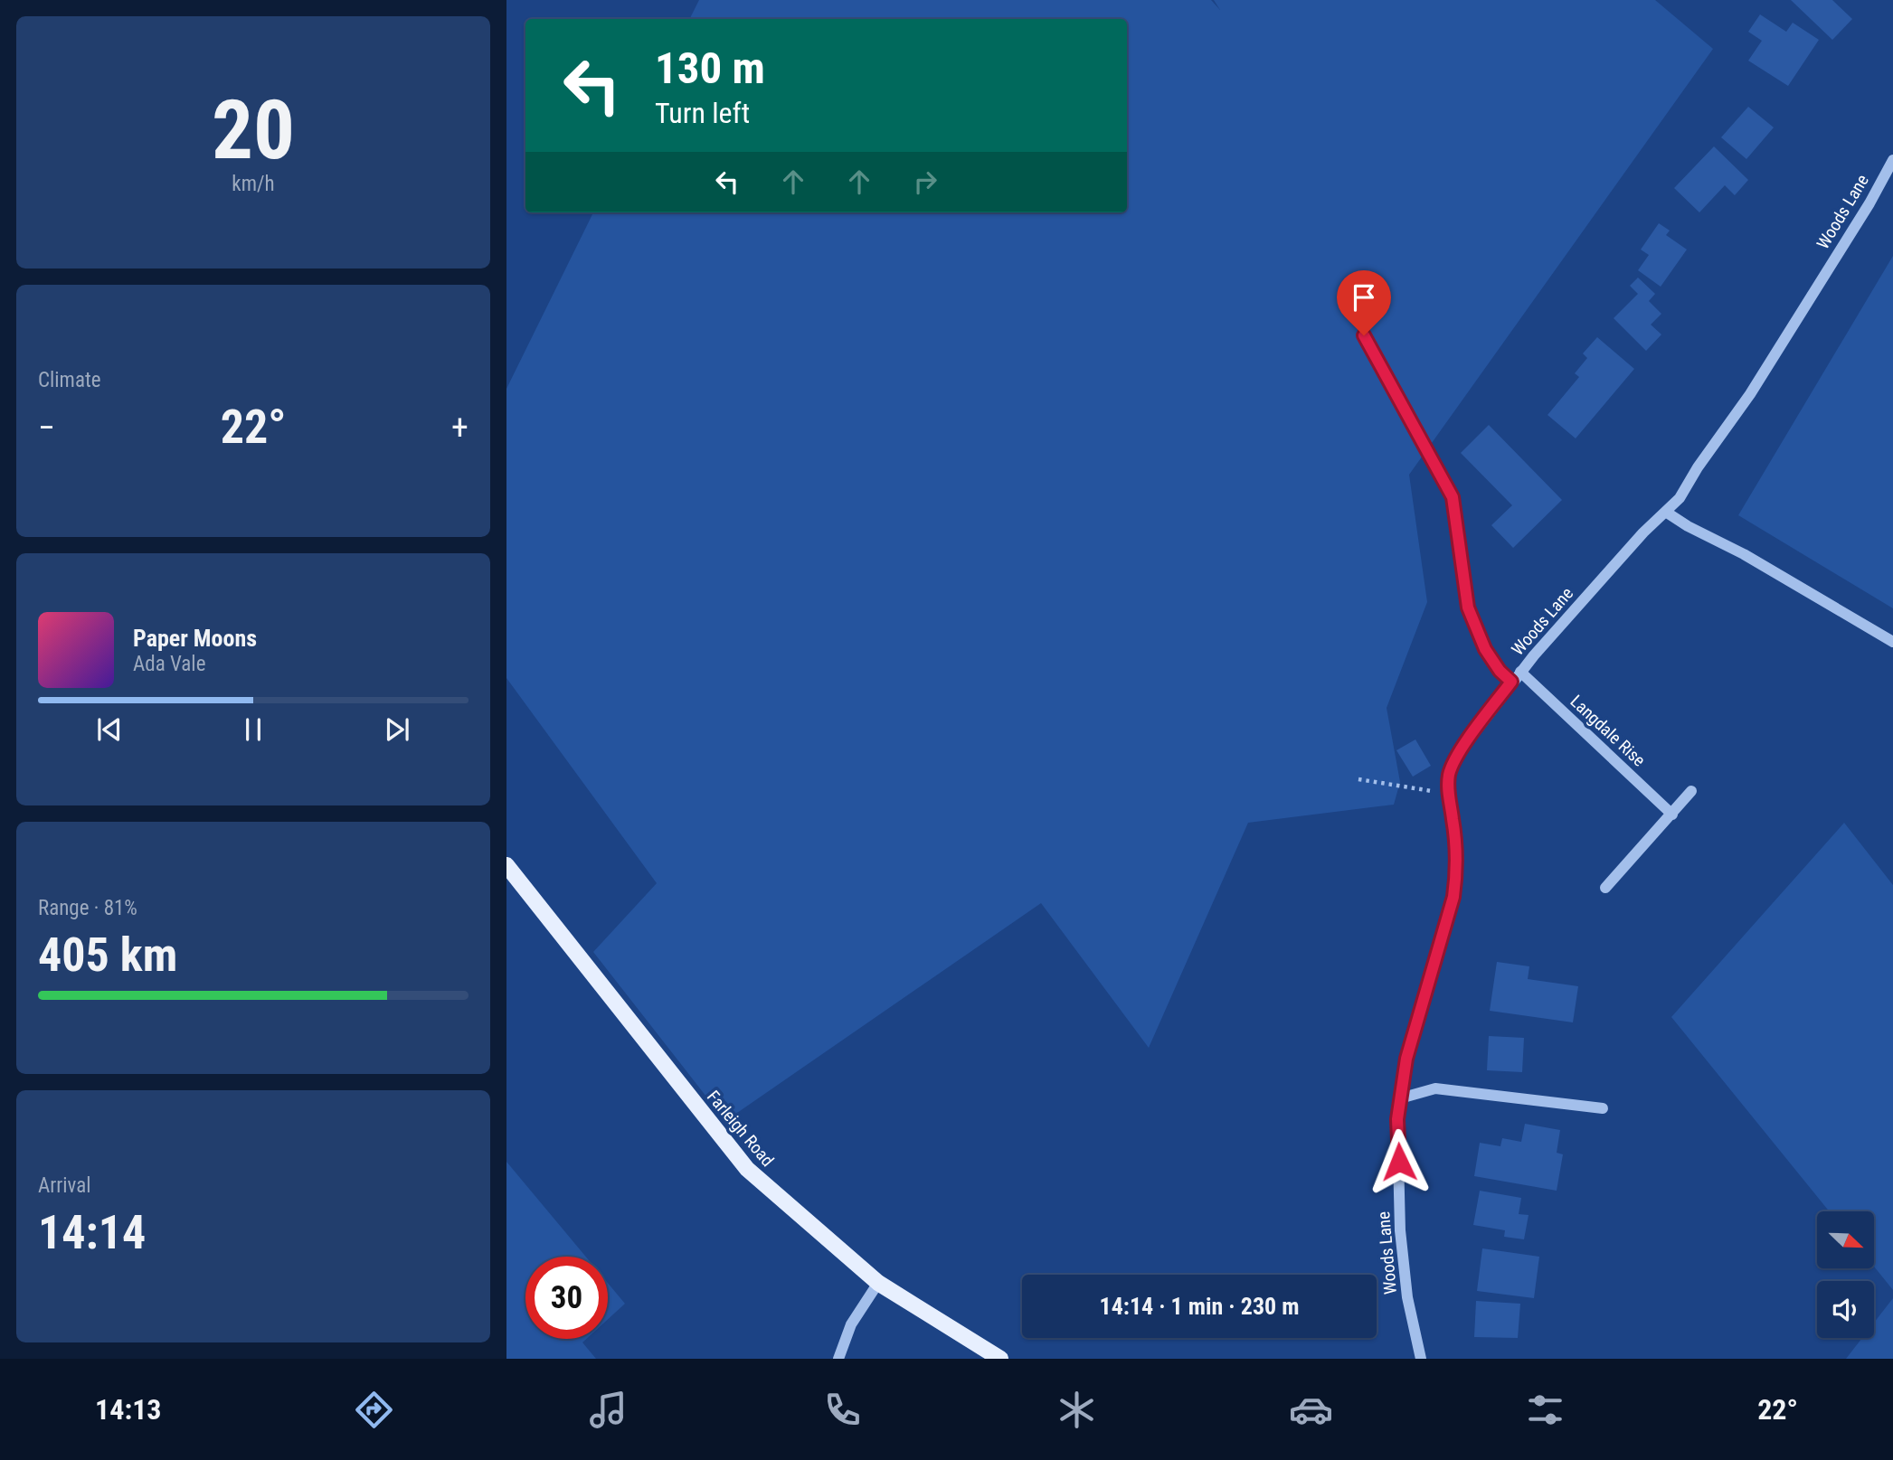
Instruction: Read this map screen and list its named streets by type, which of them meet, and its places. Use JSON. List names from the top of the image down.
{
  "streets": {
    "main road": ["Farleigh Road"],
    "street": ["Woods Lane", "Langdale Rise"]
  },
  "crossings": [
    ["Woods Lane", "Langdale Rise"]
  ],
  "north": "bottom right",
  "page": {
    "tile": [
      ["20", "km/h"],
      "Climate",
      ["Range · 81%", "405 km"],
      ["Arrival", "14:14"]
    ],
    "turn": ["130 m", "Turn left"],
    "heat": ["−", "22°", "+"],
    "song": ["Paper Moons", "Ada Vale"],
    "limit": "30",
    "trip": "14:14 · 1 min · 230 m",
    "tabs": ["14:13", "22°"]
  }
}
